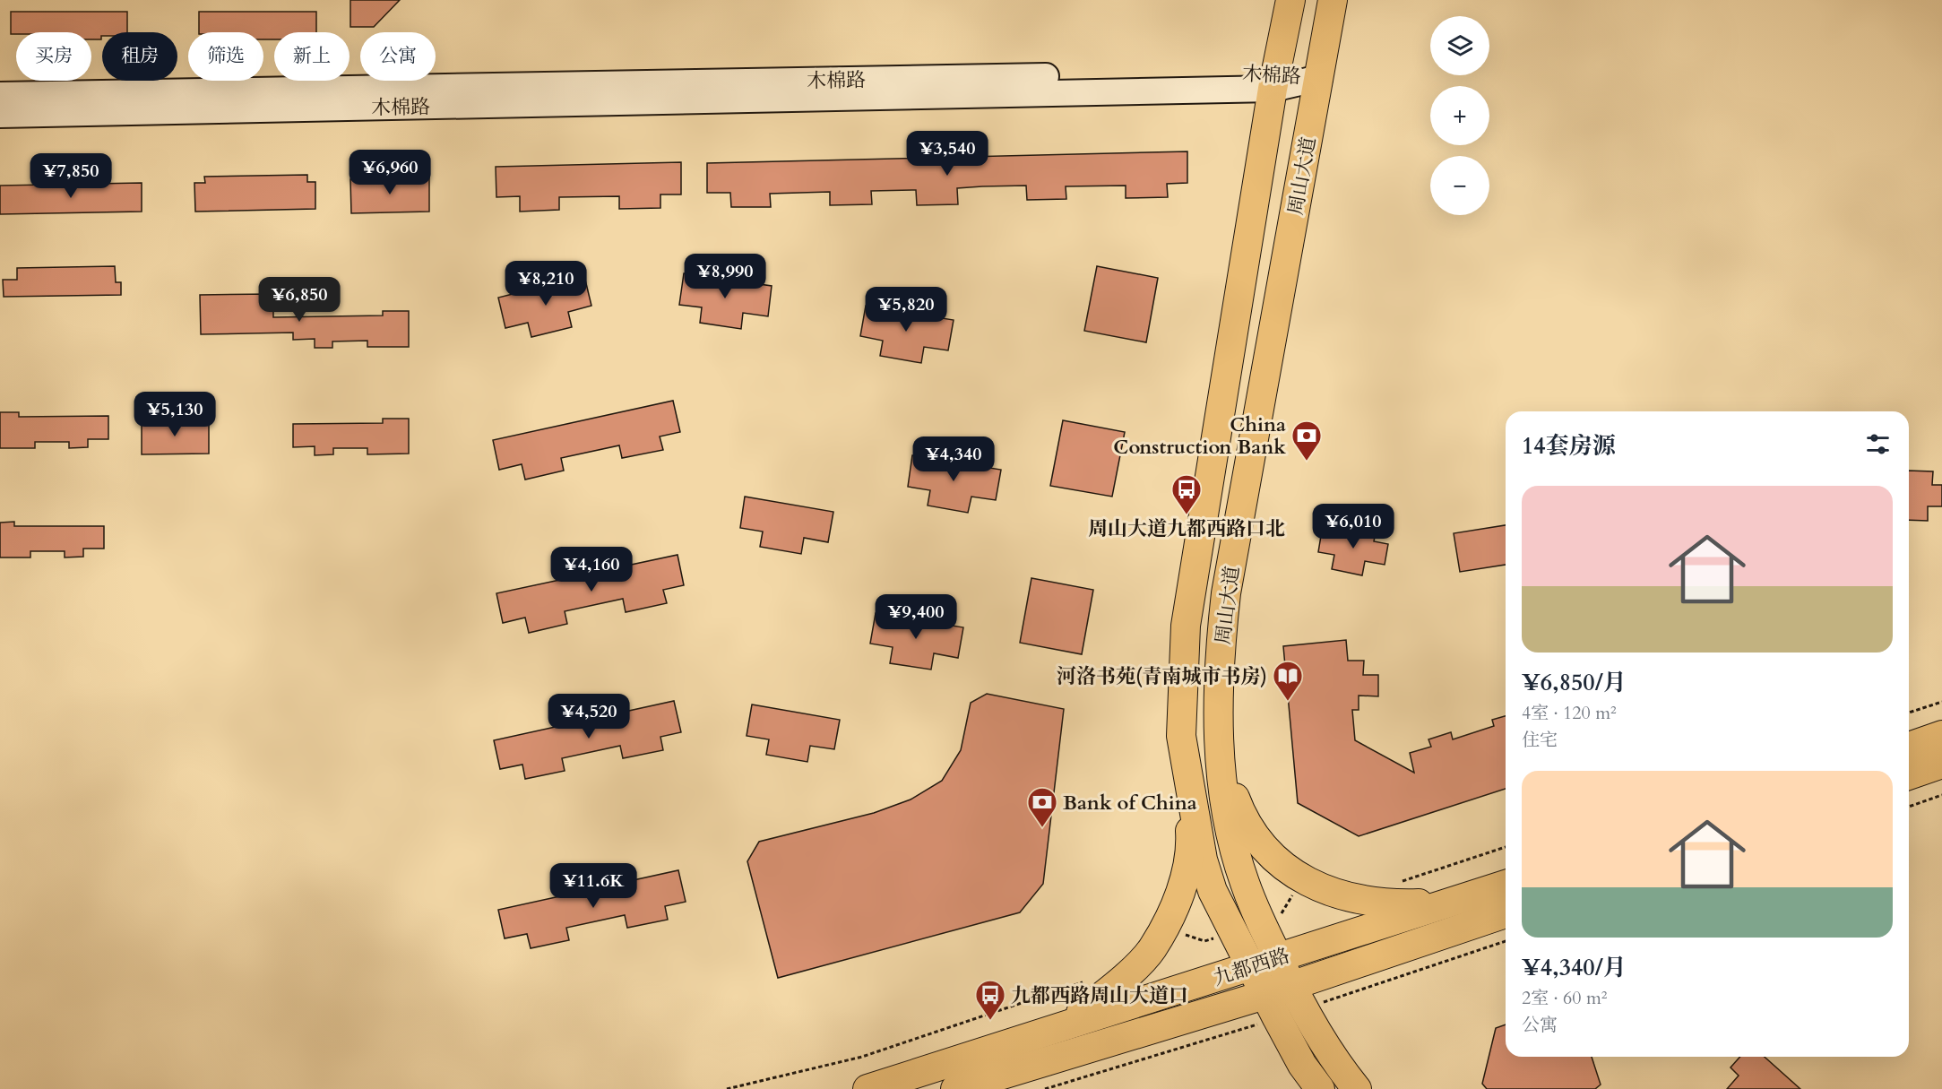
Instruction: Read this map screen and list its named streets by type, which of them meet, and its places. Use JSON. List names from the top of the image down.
{
  "streets": {
    "main road": ["木棉路", "周山大道", "九都西路"]
  },
  "crossings": [
    ["木棉路", "周山大道"],
    ["周山大道", "九都西路"]
  ],
  "places": {
    "bank": ["China Construction Bank", "Bank of China"],
    "bus stop": ["周山大道九都西路口北", "九都西路周山大道口"],
    "library": ["河洛书苑(青南城市书房)"]
  },
  "page": {
    "map_buttons": ["+", "−"],
    "chip": [
      "买房",
      "租房",
      "筛选",
      "新上",
      "公寓"
    ],
    "price": [
      "¥3,540",
      "¥6,960",
      "¥7,850",
      "¥8,990",
      "¥8,210",
      "¥6,850",
      "¥5,820",
      "¥5,130",
      "¥4,340",
      "¥6,010",
      "¥4,160",
      "¥9,400",
      "¥4,520",
      "¥11.6K"
    ],
    "heading": "14套房源",
    "list": [
      {
        "name": "¥6,850/月",
        "note": "4室 · 120 m² · 住宅"
      },
      {
        "name": "¥4,340/月",
        "note": "2室 · 60 m² · 公寓"
      }
    ]
  }
}
